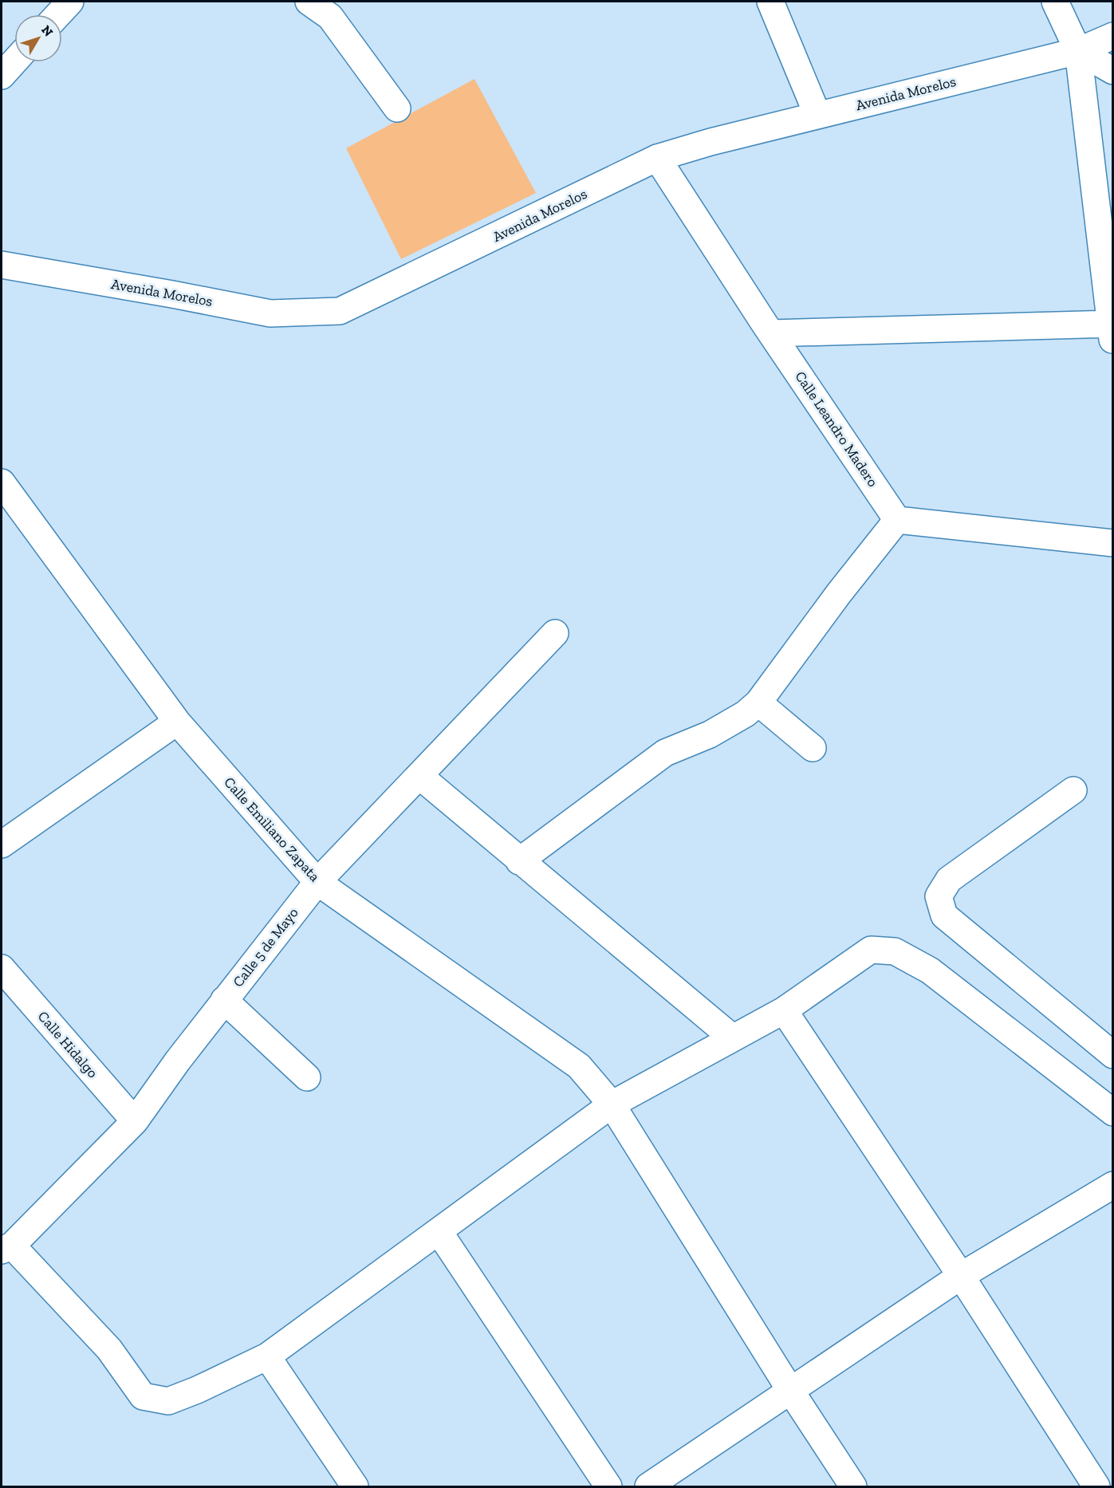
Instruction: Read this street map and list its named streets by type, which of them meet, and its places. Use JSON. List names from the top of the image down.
{
  "streets": {
    "street": [
      "Avenida Morelos",
      "Calle Leandro Madero",
      "Calle Emiliano Zapata",
      "Calle 5 de Mayo",
      "Calle Hidalgo"
    ]
  },
  "crossings": [
    ["Avenida Morelos", "Calle Leandro Madero"],
    ["Calle Emiliano Zapata", "Calle 5 de Mayo"],
    ["Calle 5 de Mayo", "Calle Hidalgo"]
  ],
  "north": "top right"
}
